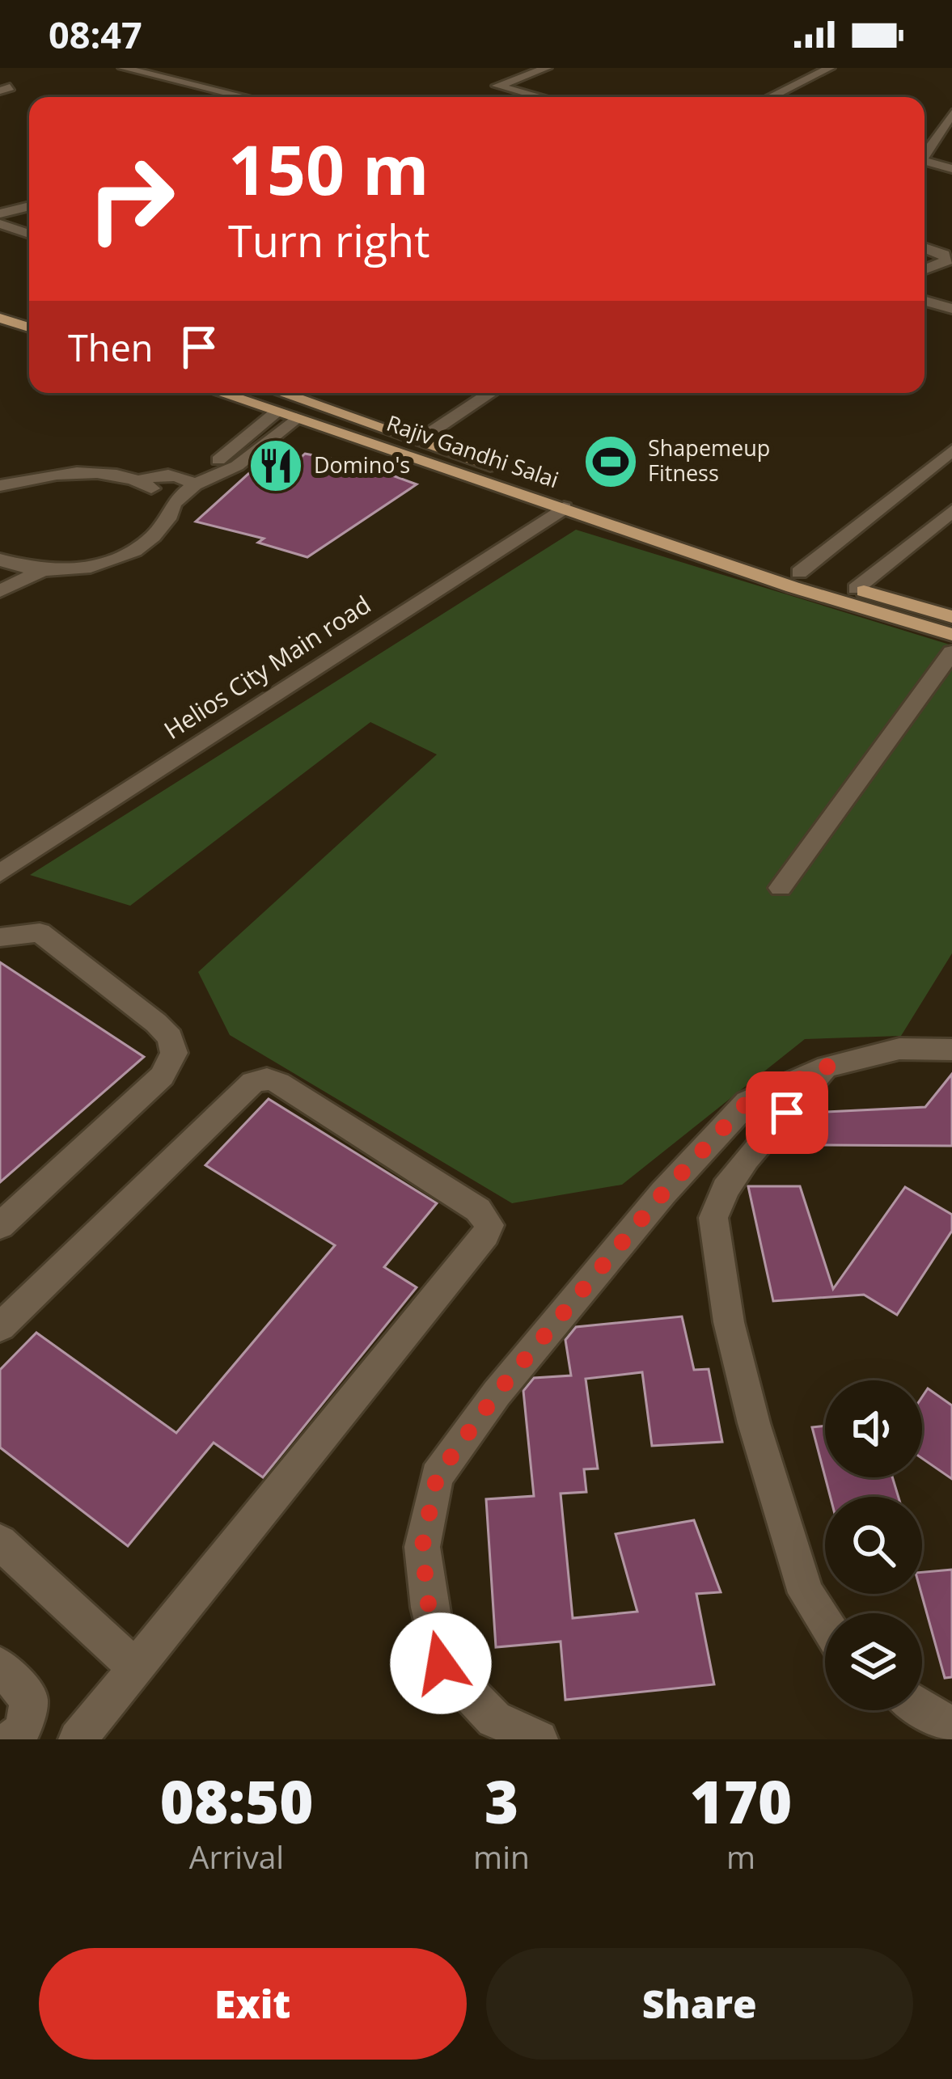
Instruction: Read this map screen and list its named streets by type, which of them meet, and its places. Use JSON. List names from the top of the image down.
{
  "streets": {
    "main road": ["Rajiv Gandhi Salai"],
    "street": ["Helios City Main road"]
  },
  "crossings": [
    ["Rajiv Gandhi Salai", "Helios City Main road"]
  ],
  "places": {
    "sports": ["Shapemeup Fitness"],
    "restaurant": ["Domino's"]
  },
  "page": {
    "status": "08:47",
    "turn": ["150 m", "Turn right"],
    "then": "Then",
    "eta": [
      "08:50",
      "Arrival",
      "3",
      "min",
      "170",
      "m"
    ],
    "buttons": ["Exit", "Share"]
  }
}
